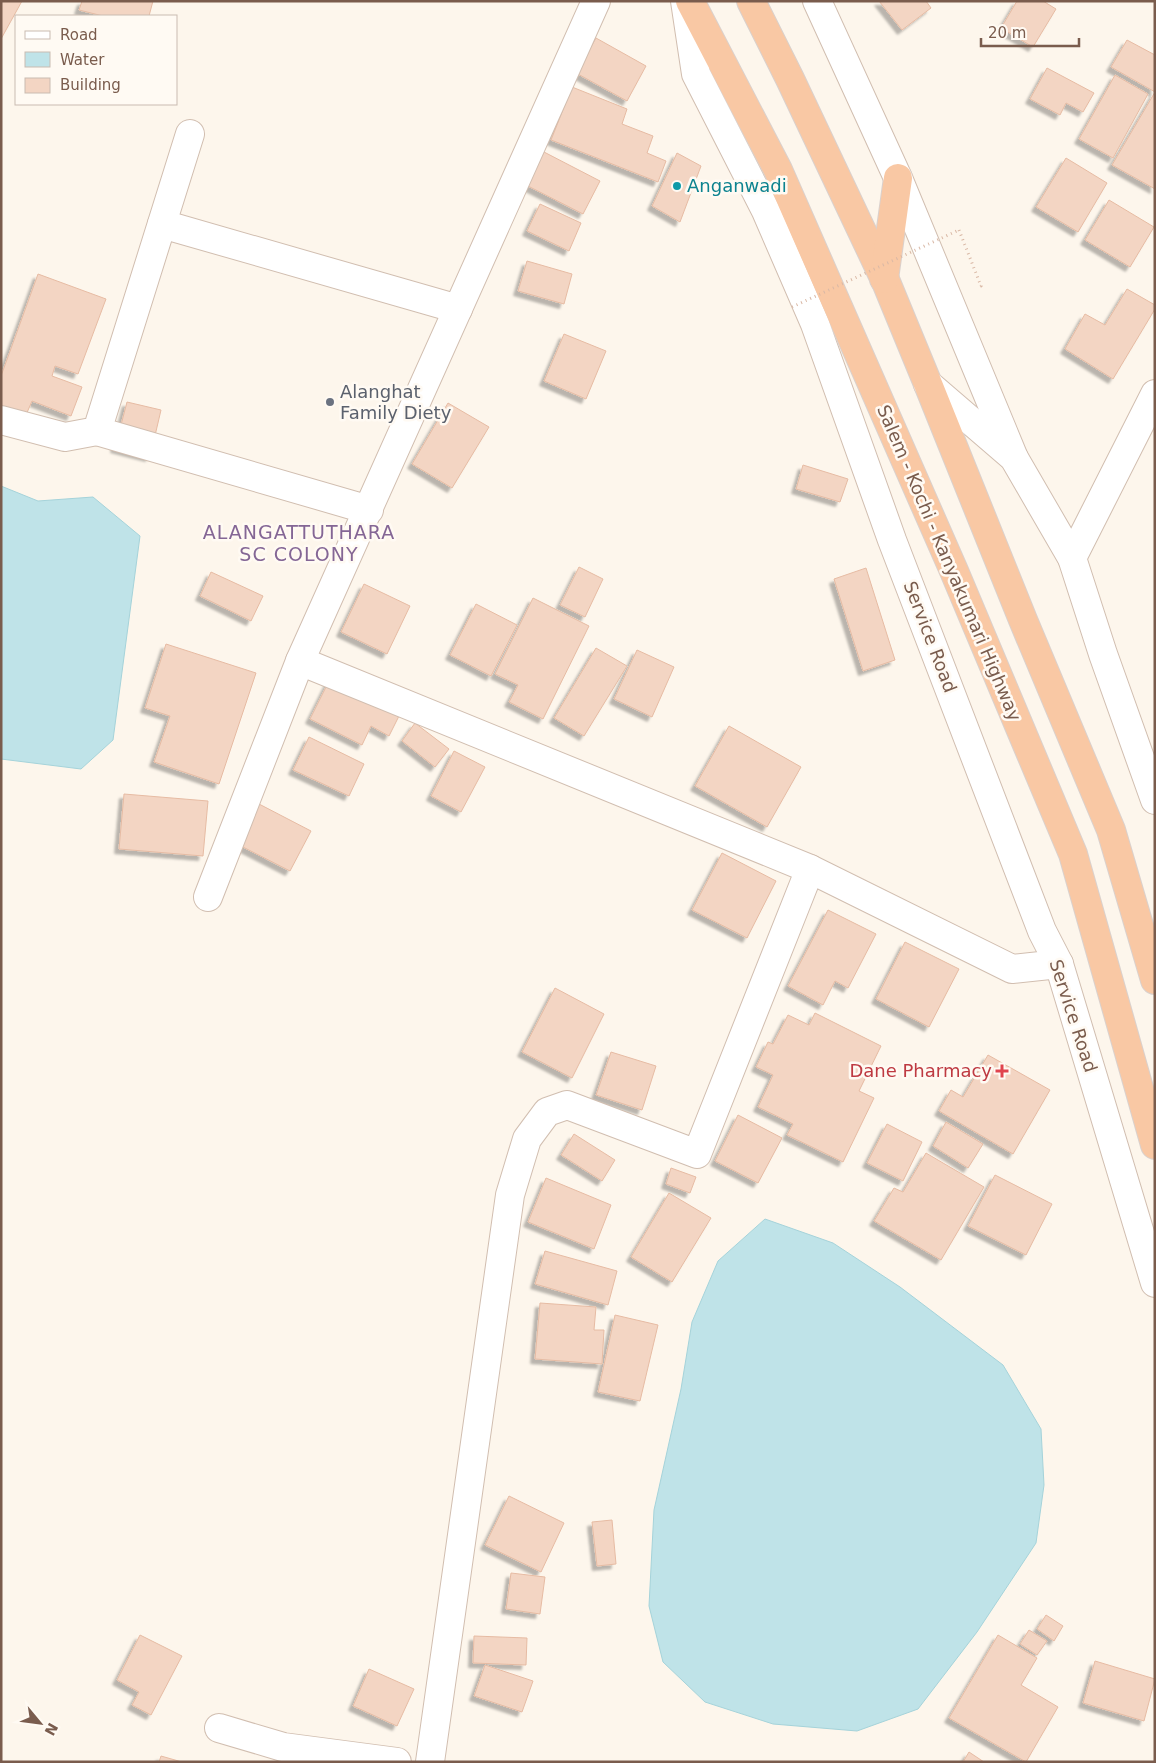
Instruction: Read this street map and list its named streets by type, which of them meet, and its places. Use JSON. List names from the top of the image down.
{
  "streets": {
    "highway": ["Salem - Kochi - Kanyakumari Highway"],
    "street": ["Service Road"]
  },
  "districts": ["ALANGATTUTHARA SC COLONY"],
  "places": {
    "other": ["Anganwadi", "Alanghat Family Diety"],
    "health": ["Dane Pharmacy"]
  },
  "legend": ["Road", "Water", "Building"],
  "scale_bar": "20 m",
  "north": "bottom right"
}
